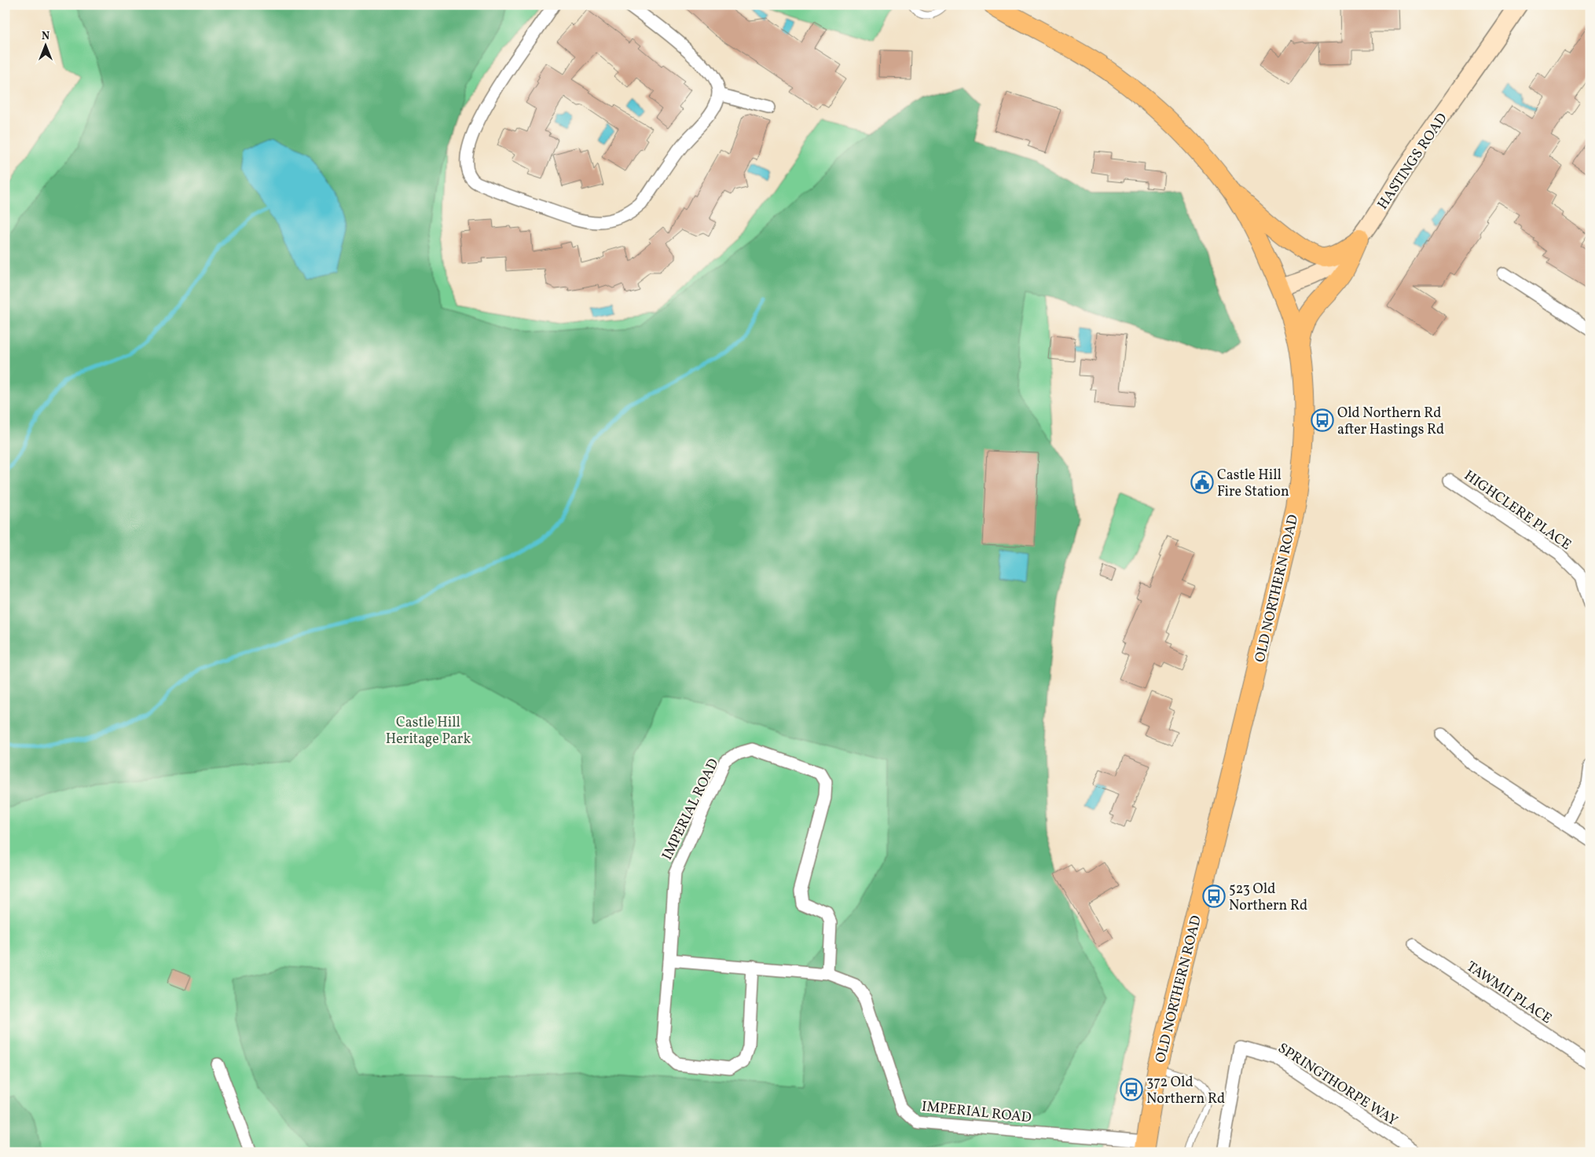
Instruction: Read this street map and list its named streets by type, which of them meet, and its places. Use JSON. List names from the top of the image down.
{
  "streets": {
    "main road": ["HASTINGS ROAD", "OLD NORTHERN ROAD"],
    "street": [
      "HIGHCLERE PLACE",
      "IMPERIAL ROAD",
      "TAWMII PLACE",
      "SPRINGTHORPE WAY"
    ]
  },
  "crossings": [
    ["HASTINGS ROAD", "OLD NORTHERN ROAD"],
    ["OLD NORTHERN ROAD", "IMPERIAL ROAD"]
  ],
  "parks": ["Castle Hill Heritage Park"],
  "places": {
    "bus stop": ["Old Northern Rd after Hastings Rd", "523 Old Northern Rd", "372 Old Northern Rd"],
    "public building": ["Castle Hill Fire Station"]
  },
  "north": "top"
}
